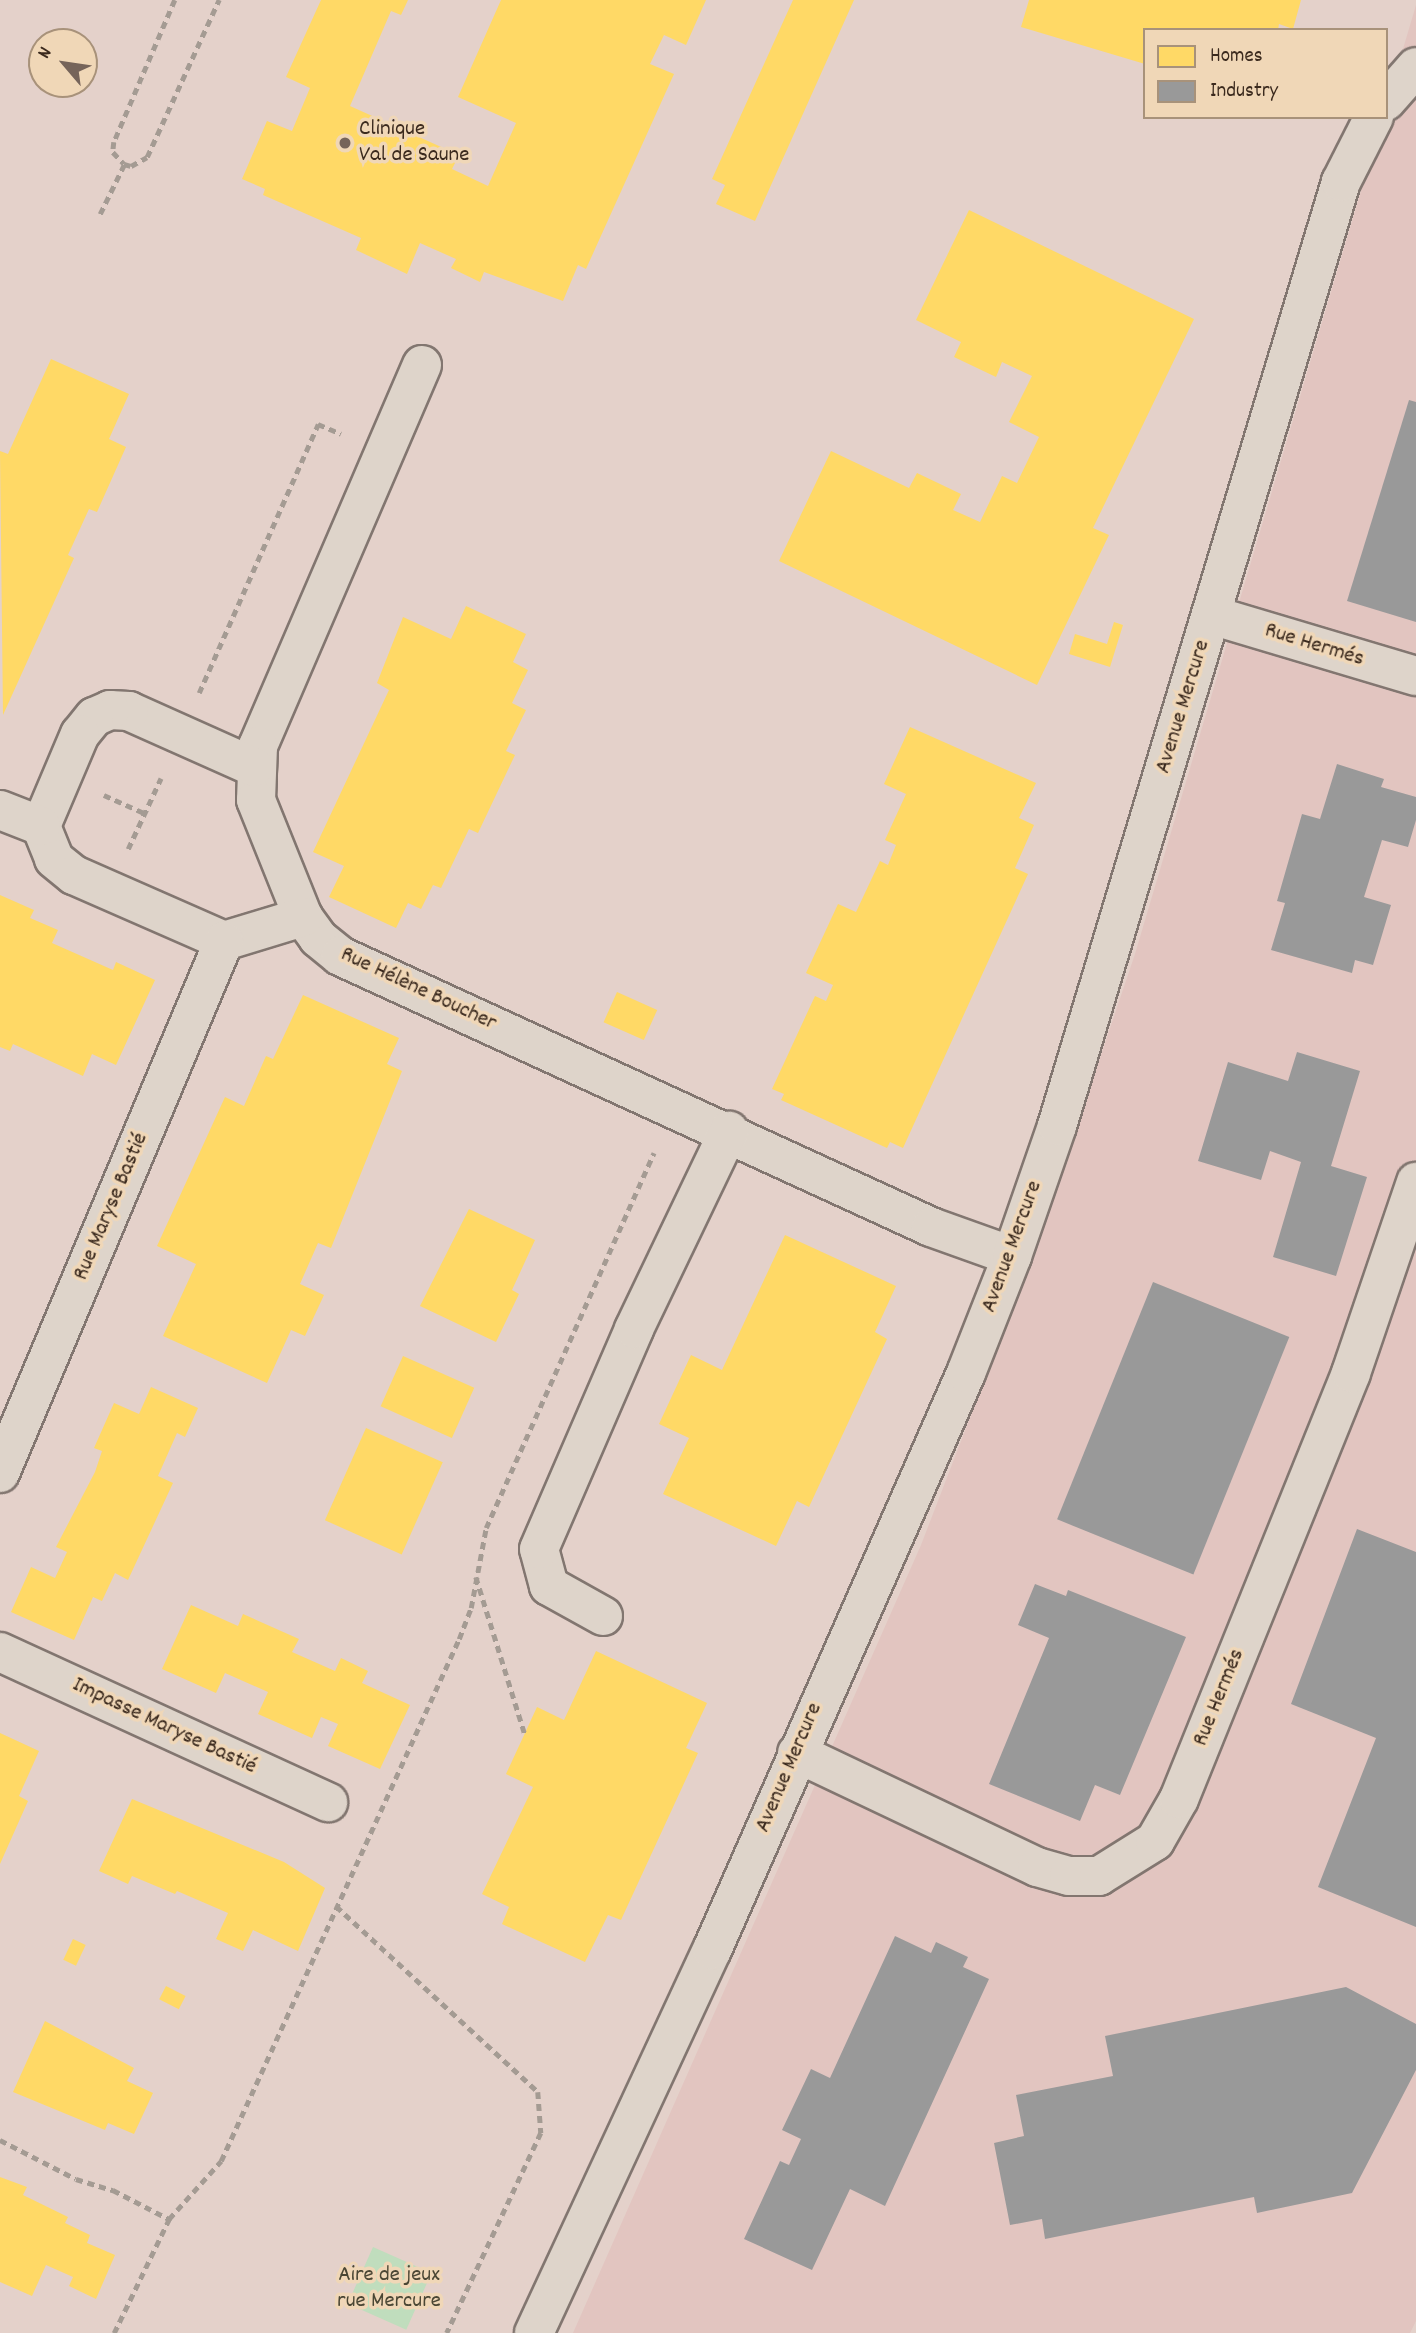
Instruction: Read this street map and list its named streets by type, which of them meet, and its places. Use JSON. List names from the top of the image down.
{
  "streets": {
    "street": [
      "Rue Hermés",
      "Avenue Mercure",
      "Rue Hélène Boucher",
      "Rue Maryse Bastié",
      "Impasse Maryse Bastié"
    ]
  },
  "crossings": [
    ["Rue Hermés", "Avenue Mercure"],
    ["Avenue Mercure", "Rue Hélène Boucher"]
  ],
  "parks": ["Aire de jeux rue Mercure"],
  "places": ["Clinique Val de Saune"],
  "legend": ["Homes", "Industry"],
  "north": "top left"
}
